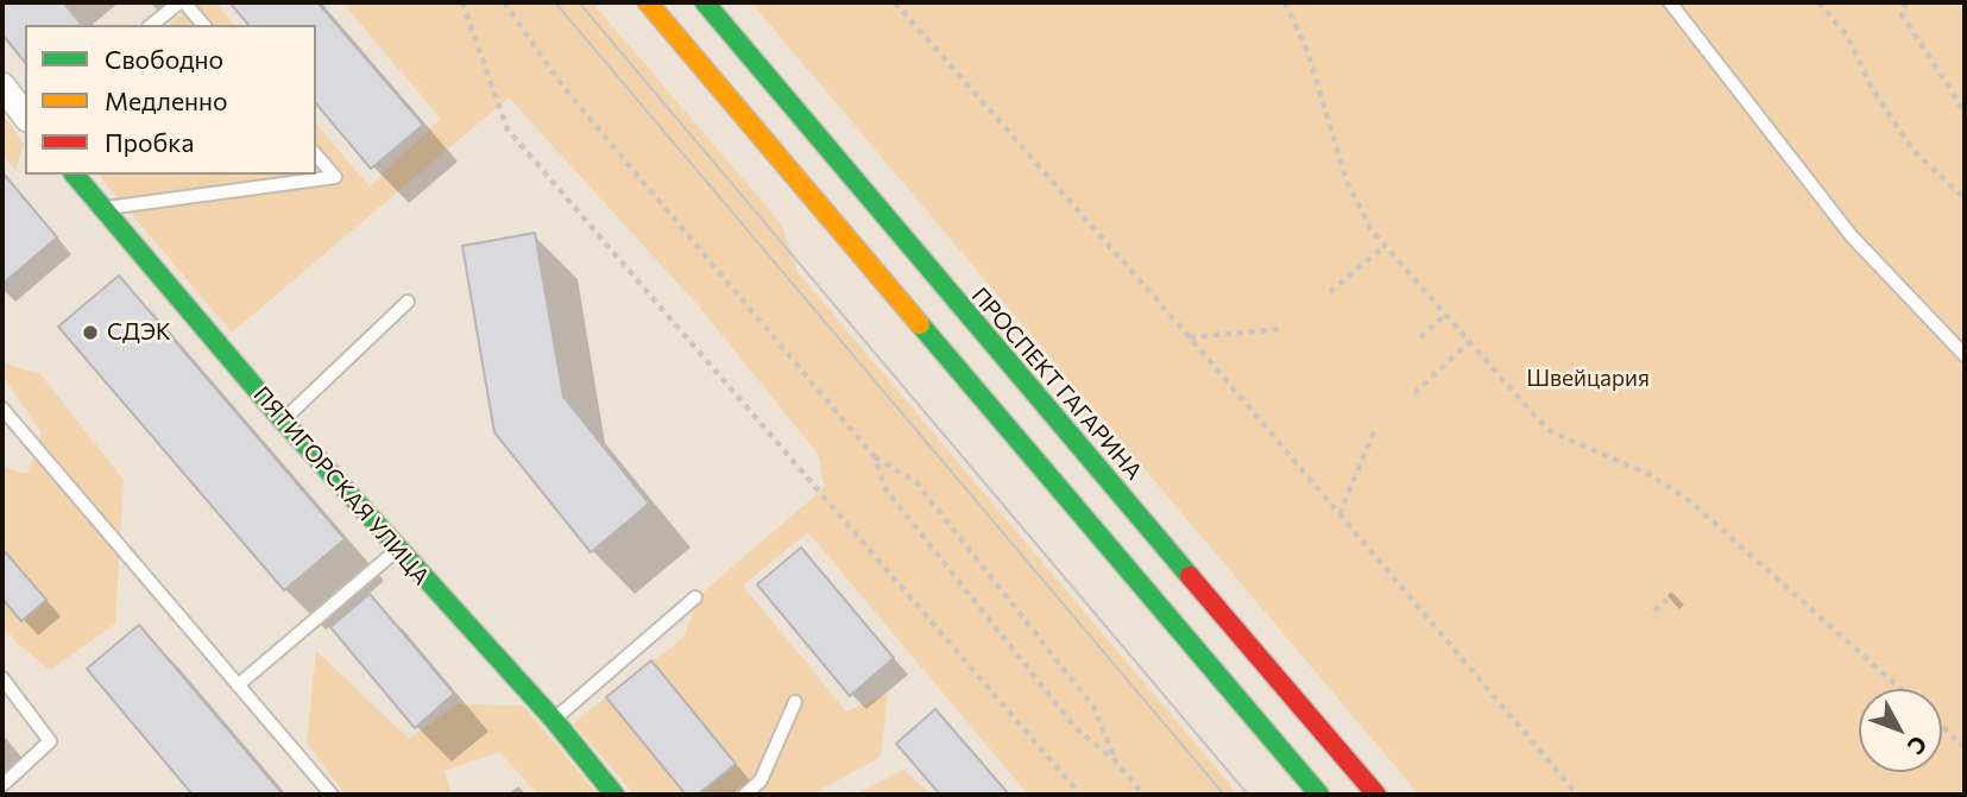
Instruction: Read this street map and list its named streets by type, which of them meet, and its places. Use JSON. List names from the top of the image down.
{
  "streets": {
    "main road": ["ПРОСПЕКТ ГАГАРИНА", "ПЯТИГОРСКАЯ УЛИЦА"]
  },
  "parks": ["Швейцария"],
  "places": ["СДЭК"],
  "legend": ["Свободно", "Медленно", "Пробка"],
  "north": "bottom right"
}
